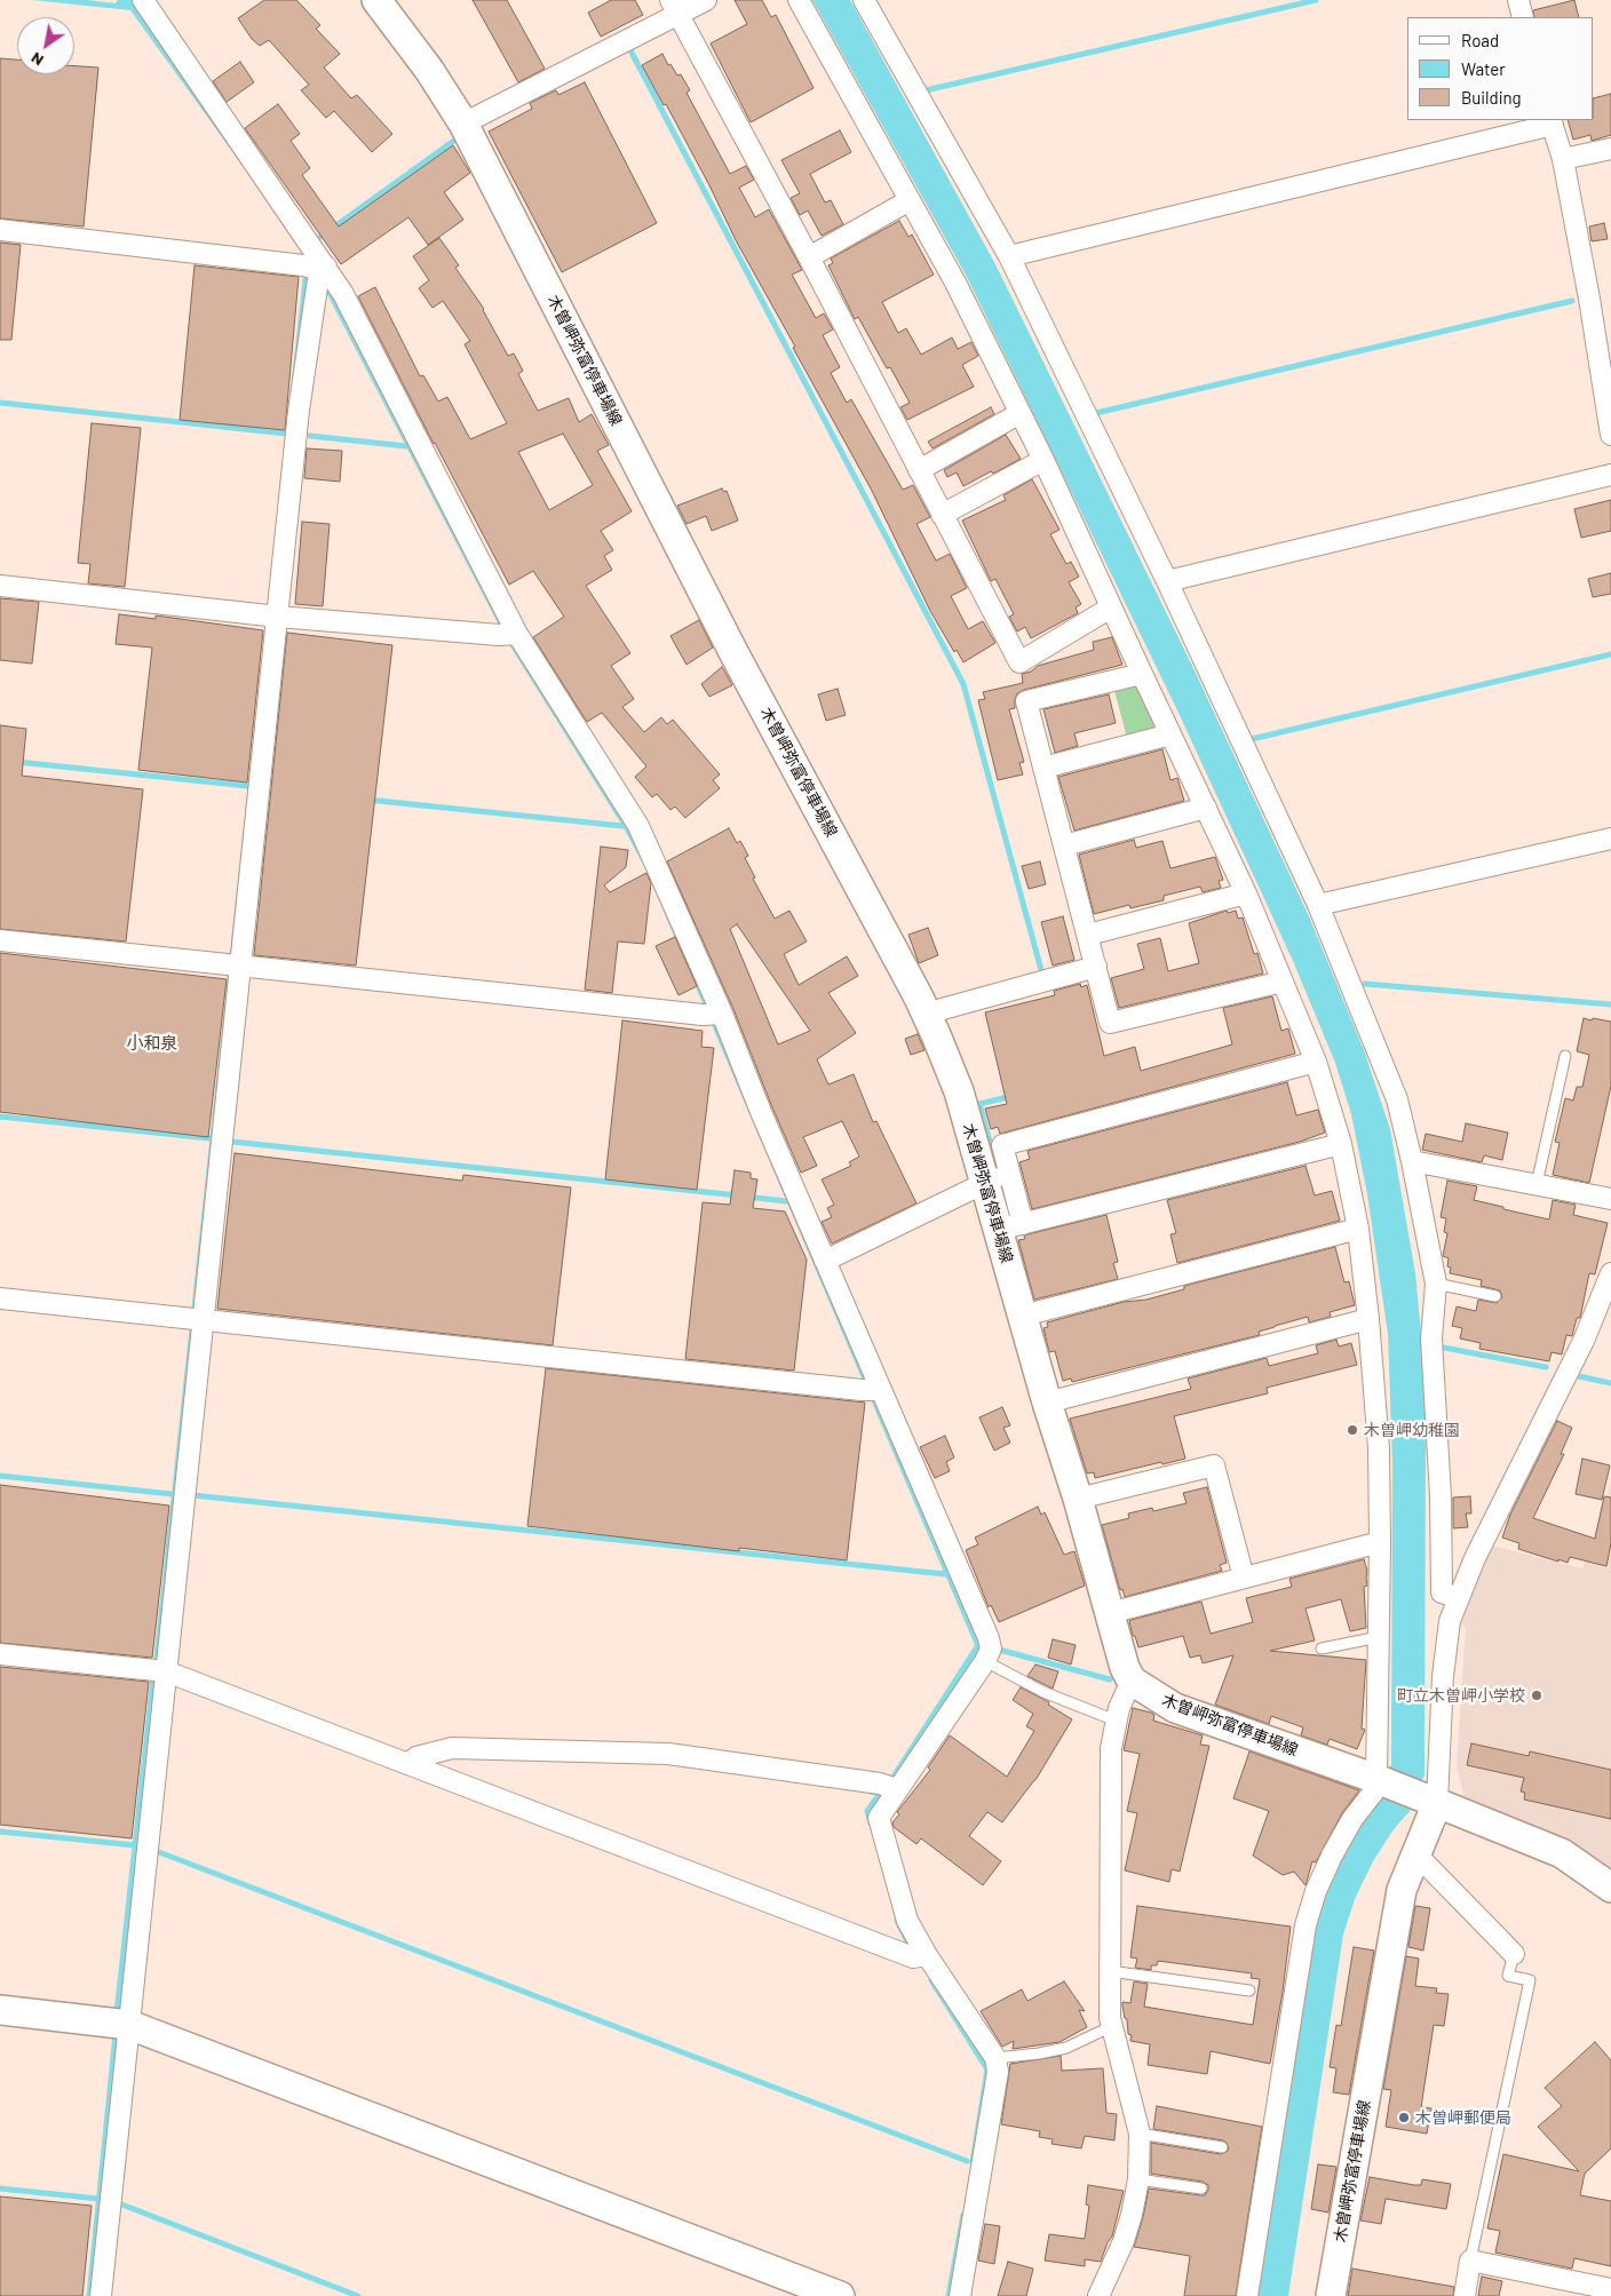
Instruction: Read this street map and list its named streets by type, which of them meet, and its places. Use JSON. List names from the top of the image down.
{
  "streets": {
    "main road": ["木曽岬弥富停車場線"]
  },
  "districts": ["小和泉"],
  "places": ["木曽岬幼稚園", "町立木曽岬小学校", "木曽岬郵便局"],
  "legend": ["Road", "Water", "Building"],
  "north": "bottom left"
}
